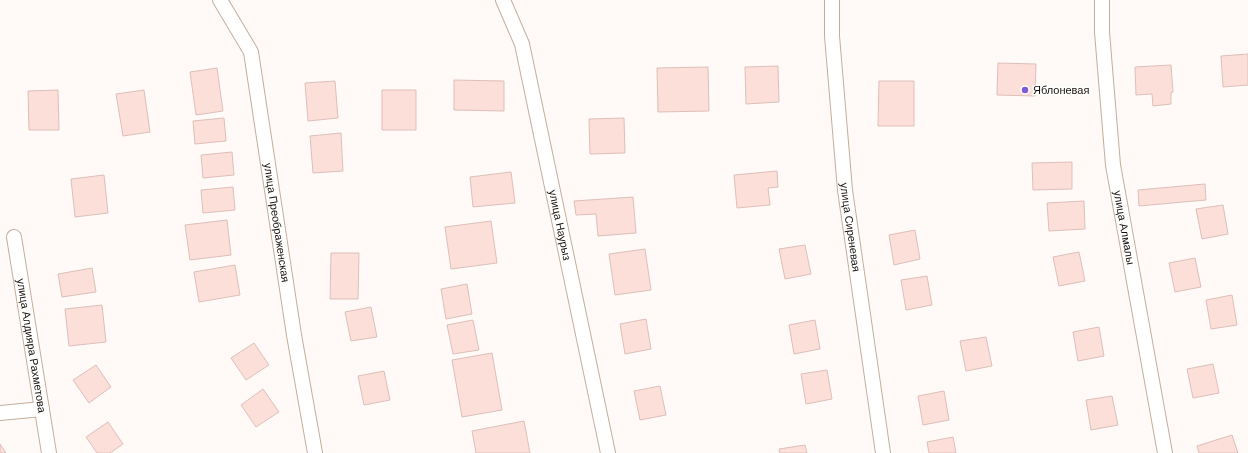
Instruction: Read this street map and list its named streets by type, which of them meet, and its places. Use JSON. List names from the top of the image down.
{
  "streets": {
    "street": [
      "улица Преображенская",
      "улица Наурыз",
      "улица Сиреневая",
      "улица Алмалы",
      "улица Алдияра Рахметова"
    ]
  },
  "places": ["Яблоневая"]
}
